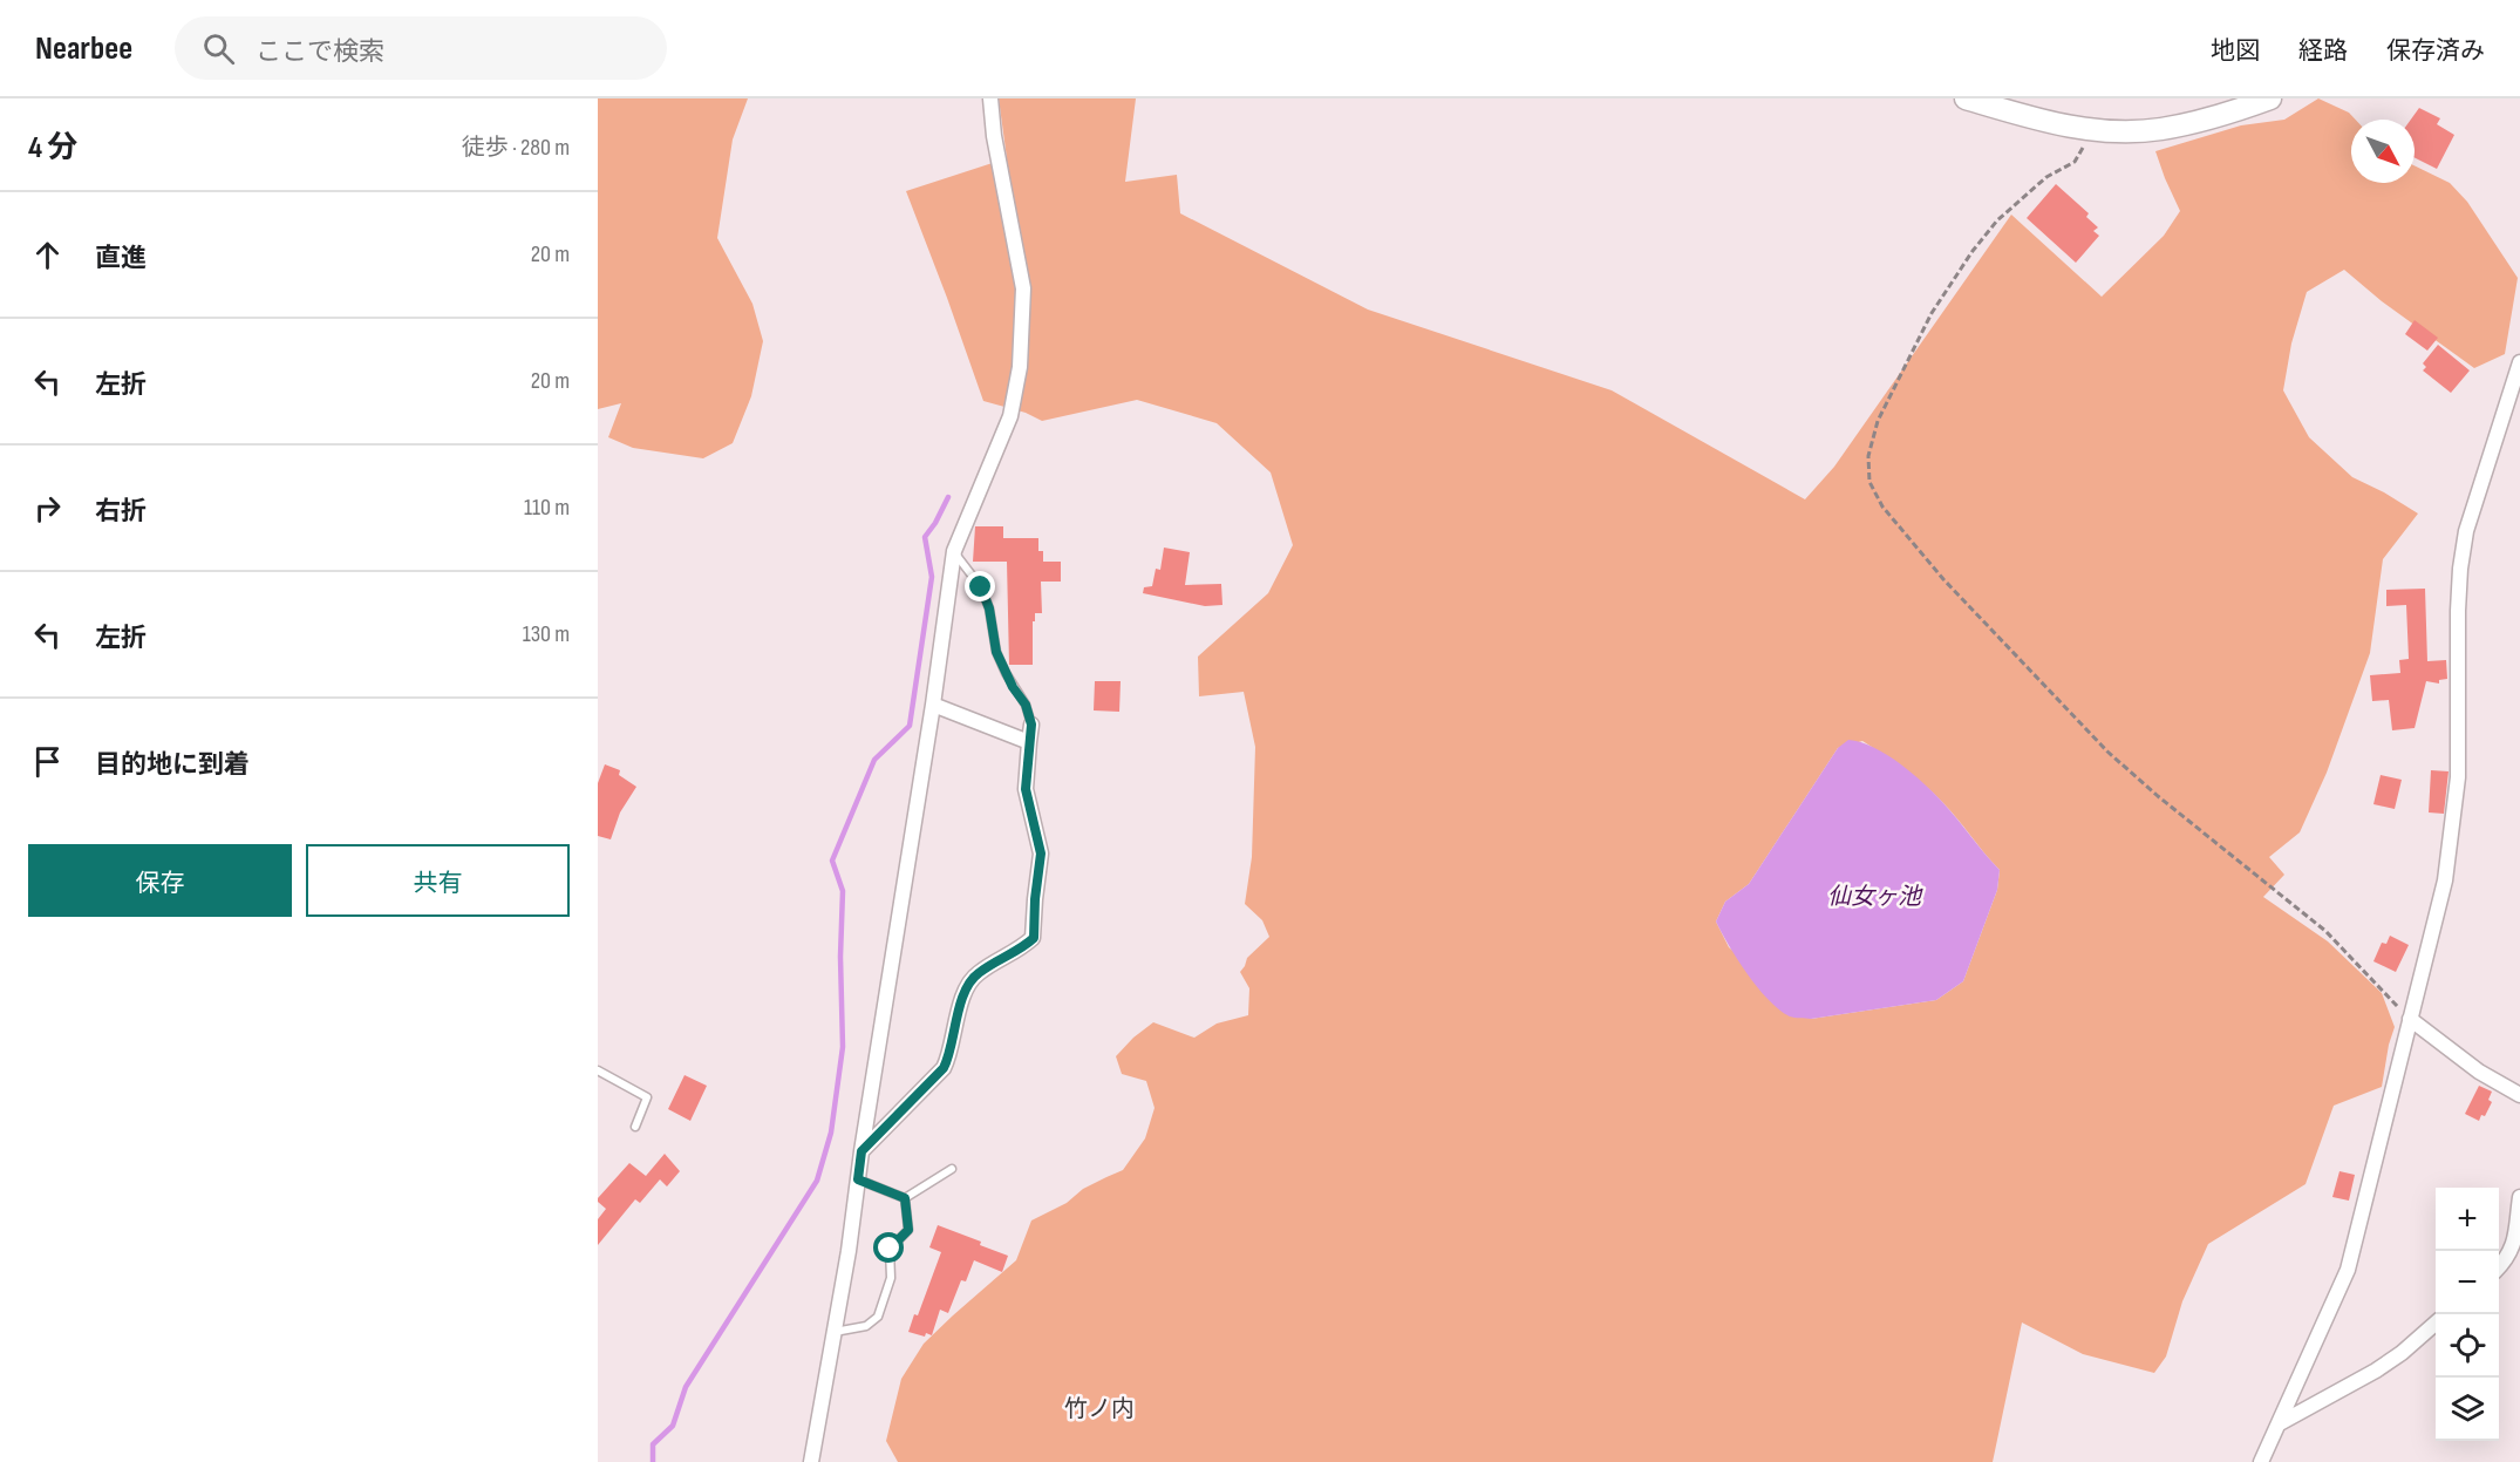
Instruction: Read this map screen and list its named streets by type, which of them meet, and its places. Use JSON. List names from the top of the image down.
{
  "districts": ["竹ノ内"],
  "water": ["仙女ヶ池"],
  "north": "bottom right",
  "page": {
    "header": "Nearbee",
    "search": "ここで検索",
    "nav": ["地図", "経路", "保存済み"],
    "heading": ["4 分", "徒歩 · 280 m"],
    "list": [
      ["直進", "20 m"],
      ["左折", "20 m"],
      ["右折", "110 m"],
      ["左折", "130 m"],
      "目的地に到着"
    ],
    "buttons": ["保存", "共有"],
    "map_buttons": ["+", "−"]
  }
}
